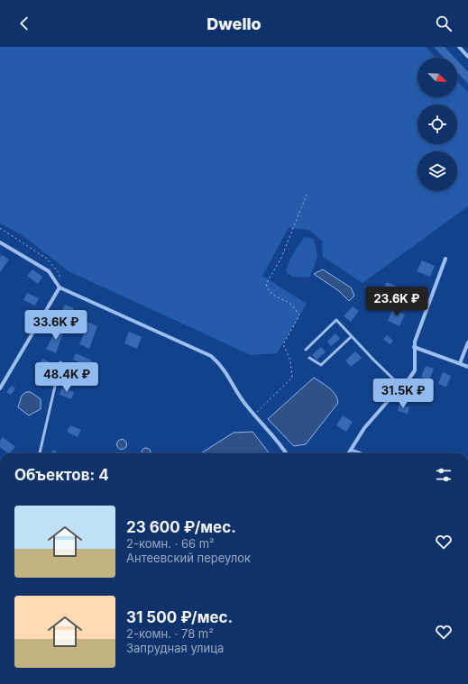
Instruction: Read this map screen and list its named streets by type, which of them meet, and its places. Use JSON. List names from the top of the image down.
{
  "north": "bottom right",
  "page": {
    "header": "Dwello",
    "price": [
      "23.6K ₽",
      "33.6K ₽",
      "48.4K ₽",
      "31.5K ₽"
    ],
    "heading": "Объектов: 4",
    "list": [
      {
        "name": "23 600 ₽/мес.",
        "note": "2-комн. · 66 m² · Антеевский переулок"
      },
      {
        "name": "31 500 ₽/мес.",
        "note": "2-комн. · 78 m² · Запрудная улица"
      }
    ]
  }
}
